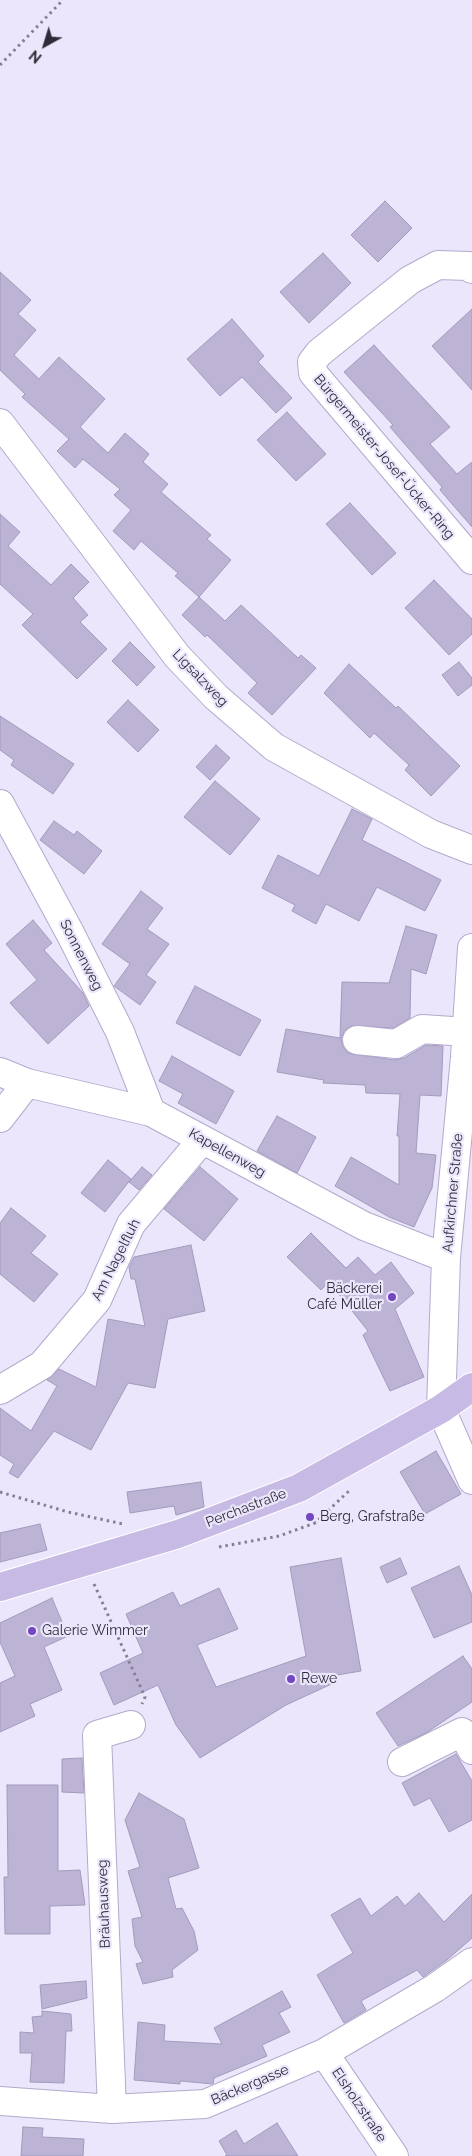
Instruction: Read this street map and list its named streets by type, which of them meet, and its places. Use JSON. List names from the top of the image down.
{
  "streets": {
    "main road": ["Perchastraße"],
    "street": [
      "Bürgermeister-Josef-Ücker-Ring",
      "Ligsalzweg",
      "Sonnenweg",
      "Kapellenweg",
      "Aufkirchner Straße",
      "Am Nagelfluh",
      "Bräuhausweg",
      "Bäckergasse",
      "Elsholzstraße"
    ]
  },
  "crossings": [
    ["Sonnenweg", "Kapellenweg"],
    ["Kapellenweg", "Aufkirchner Straße"],
    ["Kapellenweg", "Am Nagelfluh"],
    ["Aufkirchner Straße", "Perchastraße"],
    ["Bräuhausweg", "Bäckergasse"],
    ["Bäckergasse", "Elsholzstraße"]
  ],
  "places": [
    "Bäckerei Café Müller",
    "Berg, Grafstraße",
    "Galerie Wimmer",
    "Rewe"
  ],
  "north": "bottom left"
}
